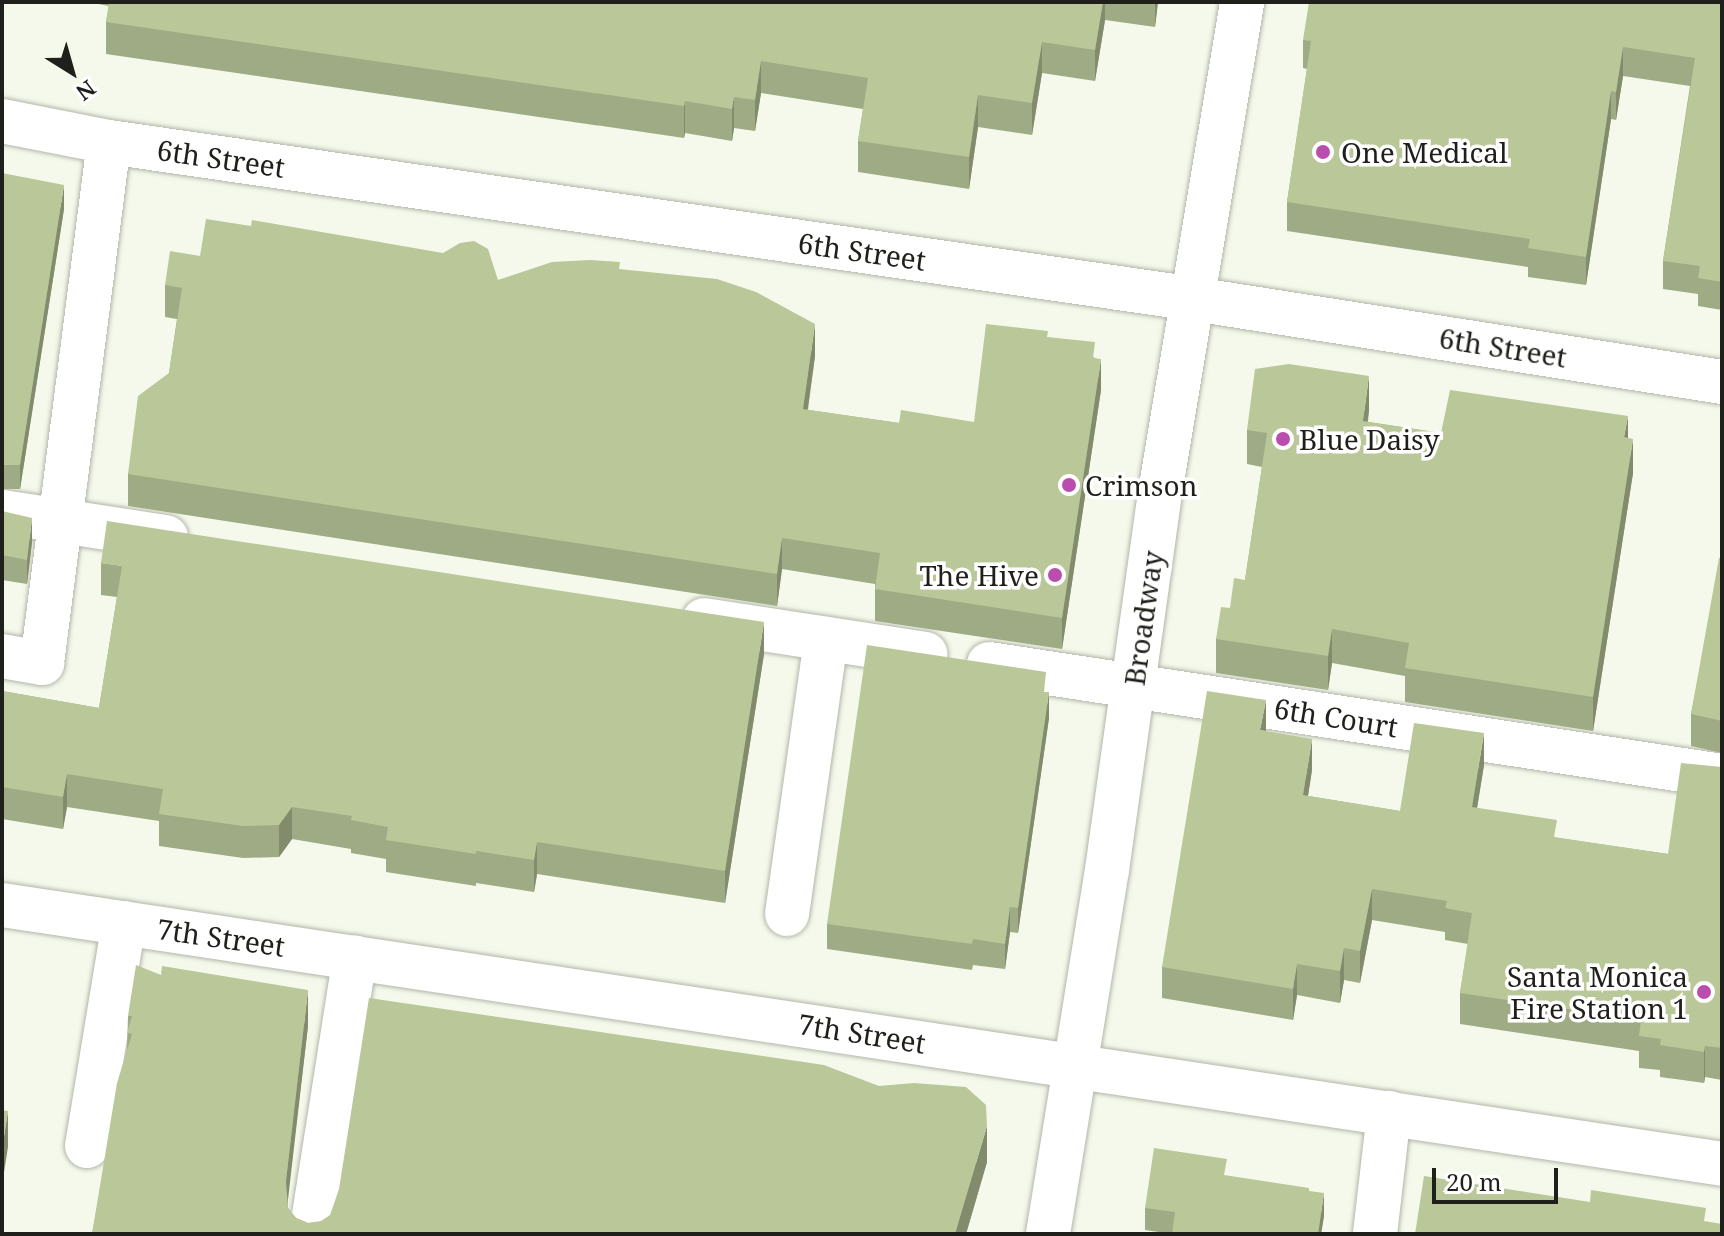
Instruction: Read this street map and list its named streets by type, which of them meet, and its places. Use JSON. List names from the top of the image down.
{
  "streets": {
    "street": [
      "6th Street",
      "Broadway",
      "6th Court",
      "7th Street"
    ]
  },
  "crossings": [
    ["6th Street", "Broadway"],
    ["Broadway", "6th Court"],
    ["Broadway", "7th Street"]
  ],
  "places": [
    "One Medical",
    "Blue Daisy",
    "Crimson",
    "The Hive",
    "Santa Monica Fire Station 1"
  ],
  "scale_bar": "20 m",
  "north": "bottom right"
}
